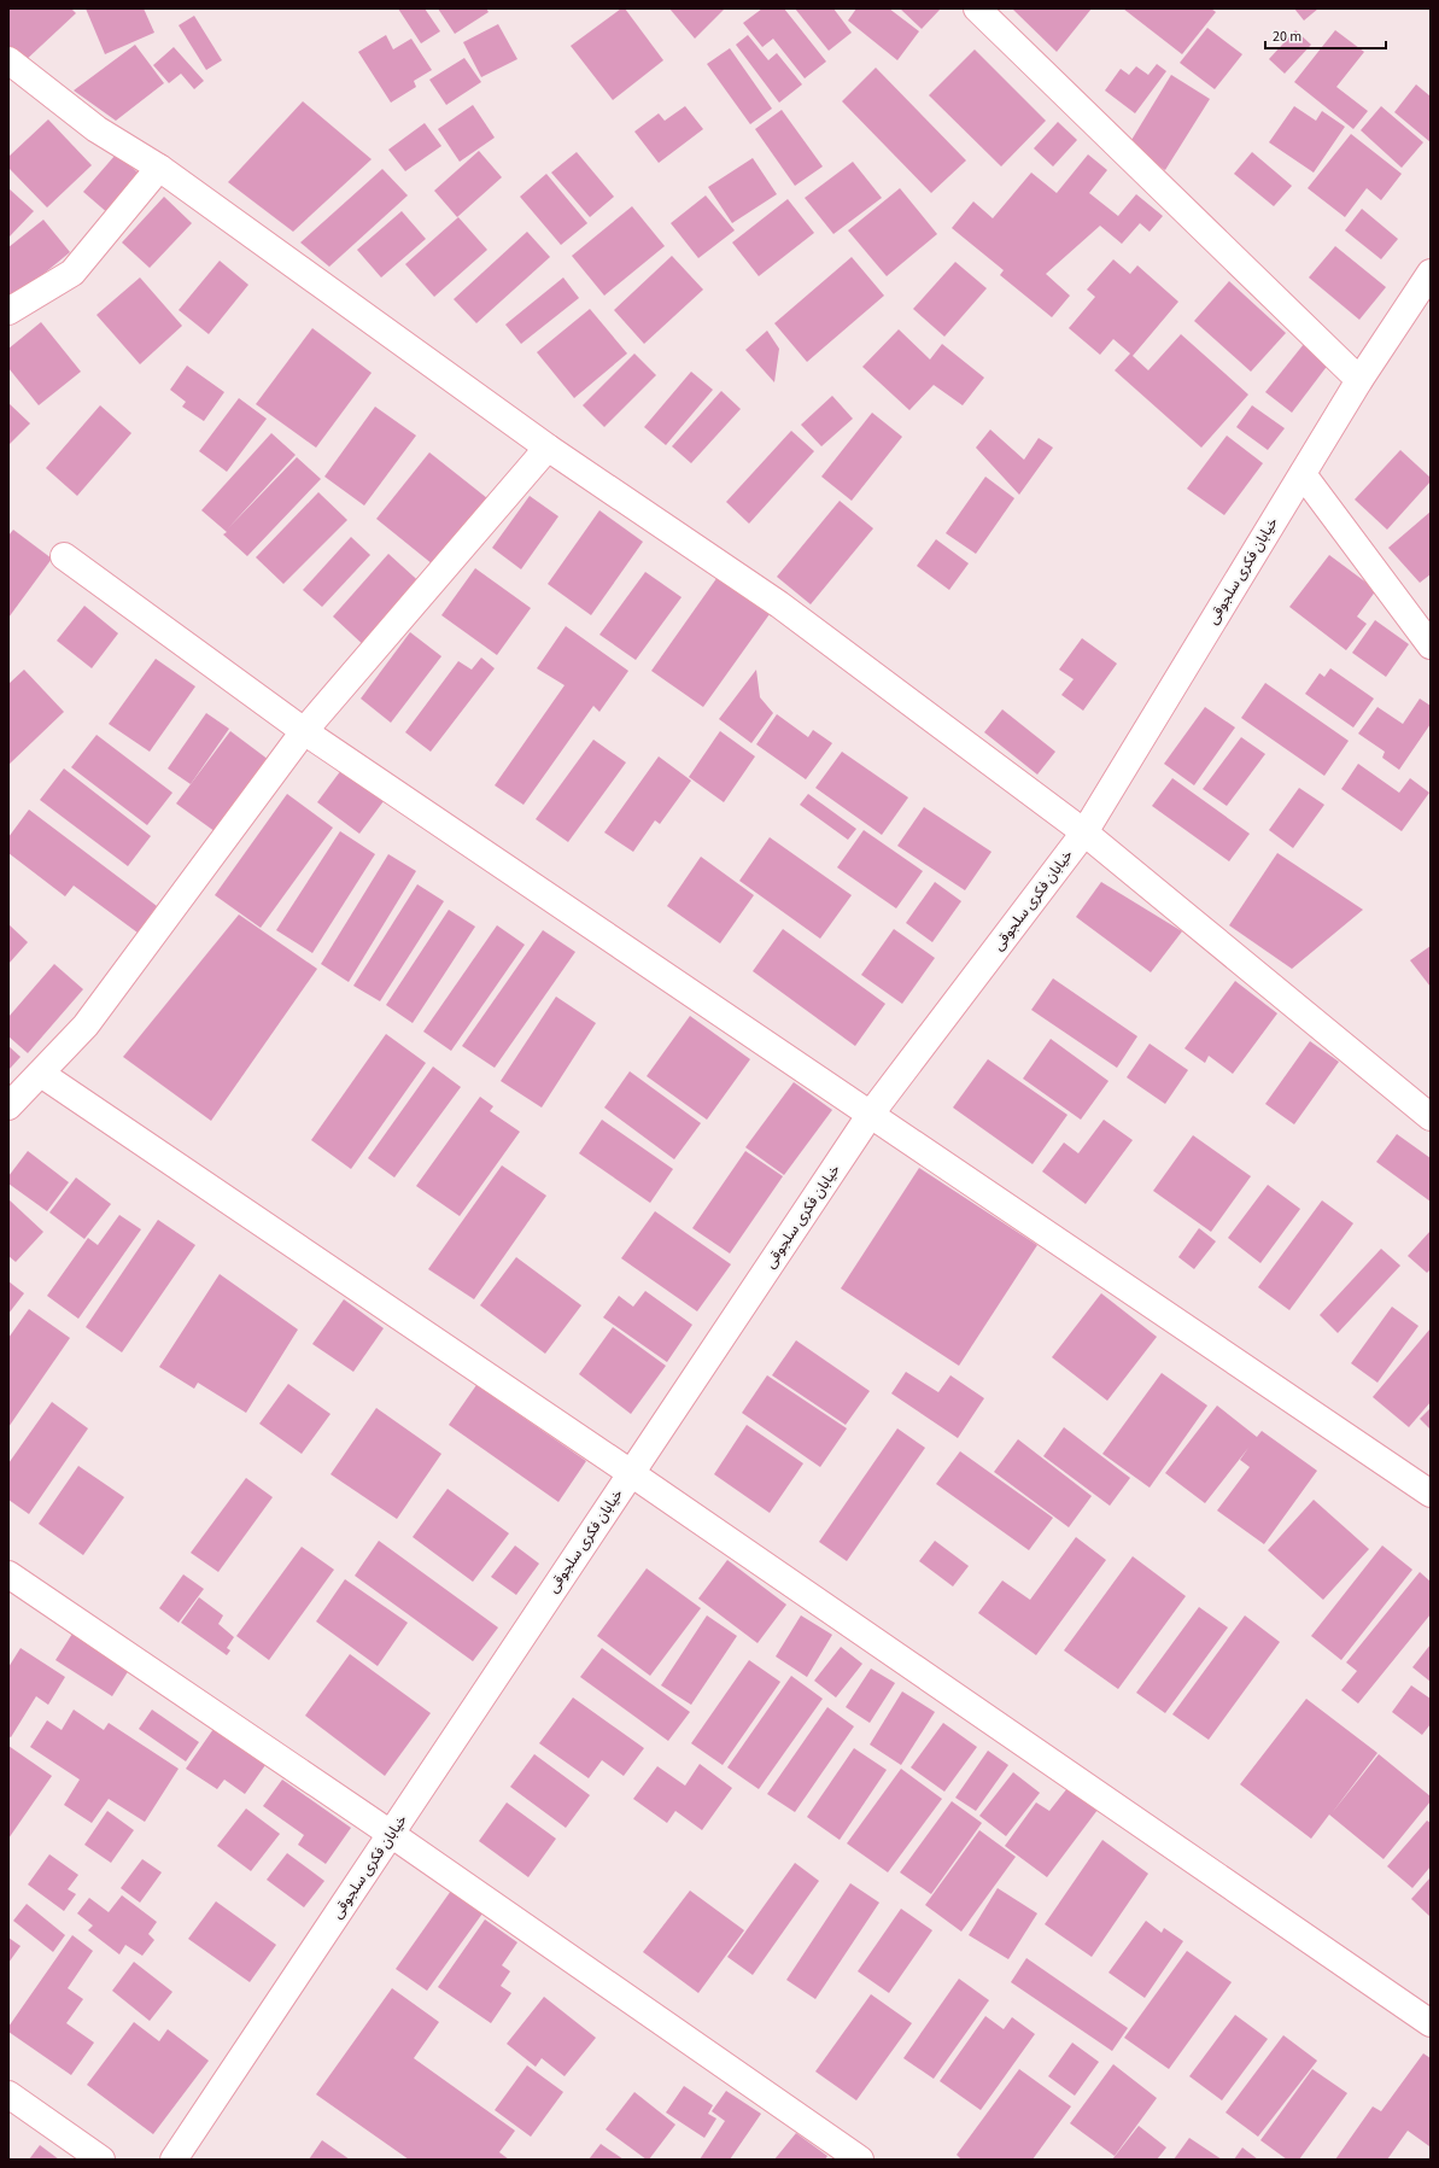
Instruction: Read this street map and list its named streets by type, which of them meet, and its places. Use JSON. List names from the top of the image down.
{
  "streets": {
    "street": ["خیابان فکری سلجوقی"]
  },
  "scale_bar": "20 m"
}
